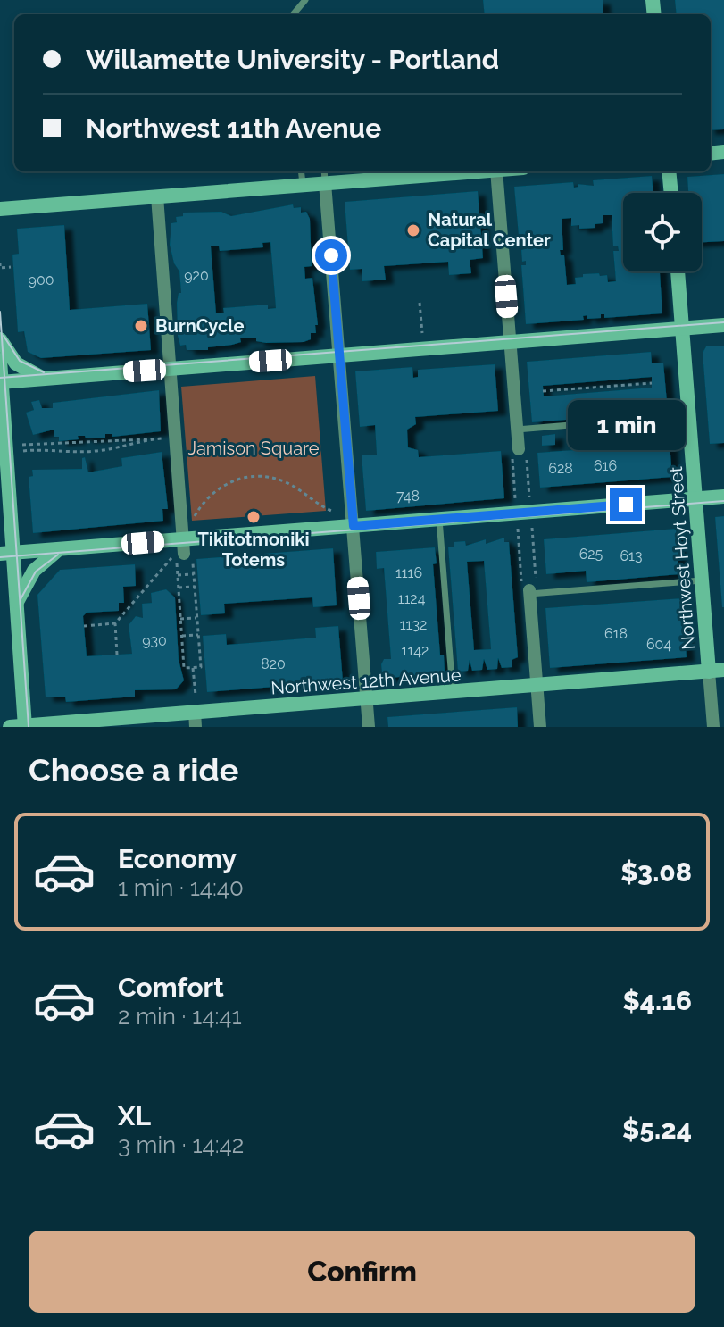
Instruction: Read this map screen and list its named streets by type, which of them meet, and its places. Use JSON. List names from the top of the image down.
{
  "streets": {
    "street": ["Northwest Hoyt Street", "Northwest 12th Avenue"]
  },
  "crossings": [
    ["Northwest Hoyt Street", "Northwest 12th Avenue"]
  ],
  "parks": ["Jamison Square"],
  "places": ["Natural Capital Center", "BurnCycle", "Tikitotmoniki Totems"],
  "house_numbers": [
    "920",
    "900",
    "616",
    "628",
    "748",
    "625",
    "613",
    "1116",
    "1124",
    "1132",
    "618",
    "930",
    "604",
    "1142",
    "820"
  ],
  "page": {
    "banner": ["Willamette University - Portland", "Northwest 11th Avenue"],
    "bubble": "1 min",
    "heading": "Choose a ride",
    "list": [
      {
        "name": "Economy",
        "note": "1 min · 14:40",
        "value": "$3.08"
      },
      {
        "name": "Comfort",
        "note": "2 min · 14:41",
        "value": "$4.16"
      },
      {
        "name": "XL",
        "note": "3 min · 14:42",
        "value": "$5.24"
      }
    ],
    "buttons": "Confirm"
  }
}
